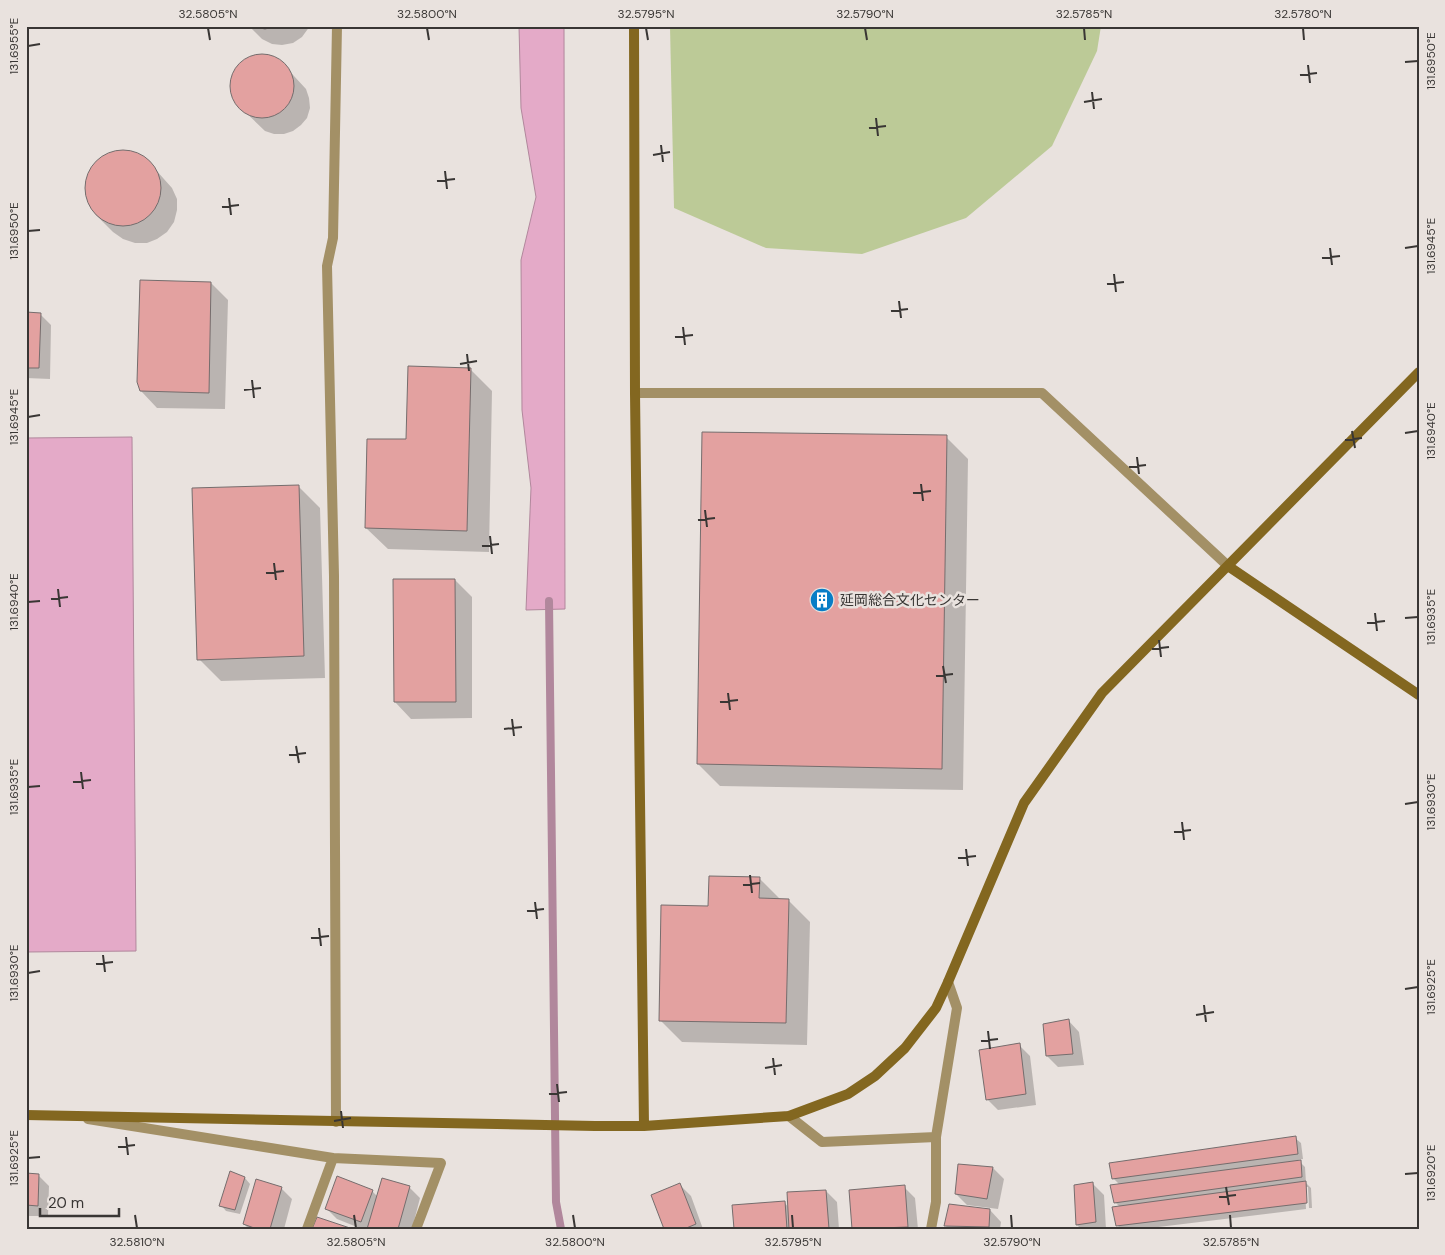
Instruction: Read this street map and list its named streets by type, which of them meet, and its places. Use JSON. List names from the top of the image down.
{
  "places": {
    "building": ["延岡総合文化センター"]
  },
  "scale_bar": "20 m",
  "coordinates": [
    "32.5805°N",
    "32.5800°N",
    "32.5795°N",
    "32.5790°N",
    "32.5785°N",
    "32.5780°N",
    "131.6955°E",
    "131.6950°E",
    "131.6945°E",
    "131.6940°E",
    "131.6935°E",
    "131.6930°E",
    "131.6925°E",
    "131.6920°E",
    "32.5810°N"
  ]
}
